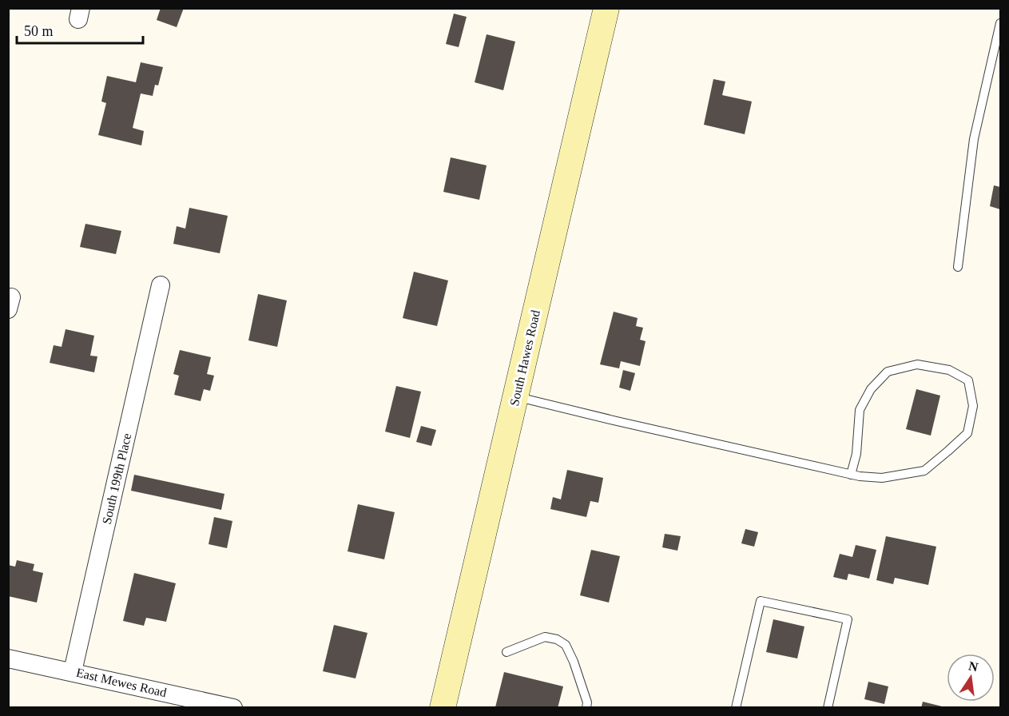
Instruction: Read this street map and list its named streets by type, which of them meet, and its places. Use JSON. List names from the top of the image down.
{
  "streets": {
    "main road": ["South Hawes Road"],
    "street": ["South 199th Place", "East Mewes Road"]
  },
  "crossings": [
    ["South 199th Place", "East Mewes Road"]
  ],
  "scale_bar": "50 m",
  "north": "top"
}
